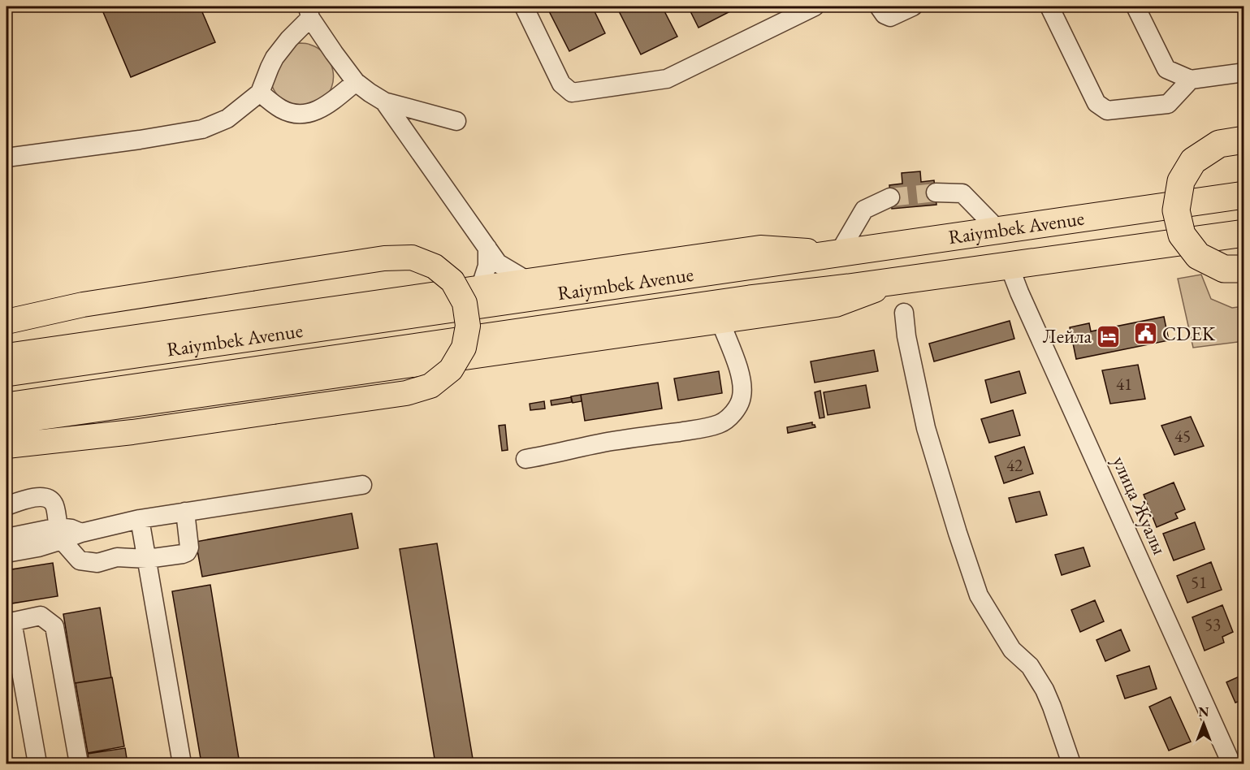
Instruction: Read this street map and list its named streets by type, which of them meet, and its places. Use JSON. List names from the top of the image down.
{
  "streets": {
    "highway": ["Raiymbek Avenue"],
    "street": ["улица Жуалы"]
  },
  "crossings": [
    ["Raiymbek Avenue", "улица Жуалы"]
  ],
  "places": {
    "public building": ["CDEK"],
    "hotel": ["Лейла"]
  },
  "house_numbers": [
    "41",
    "45",
    "42",
    "51",
    "53"
  ],
  "north": "top"
}
